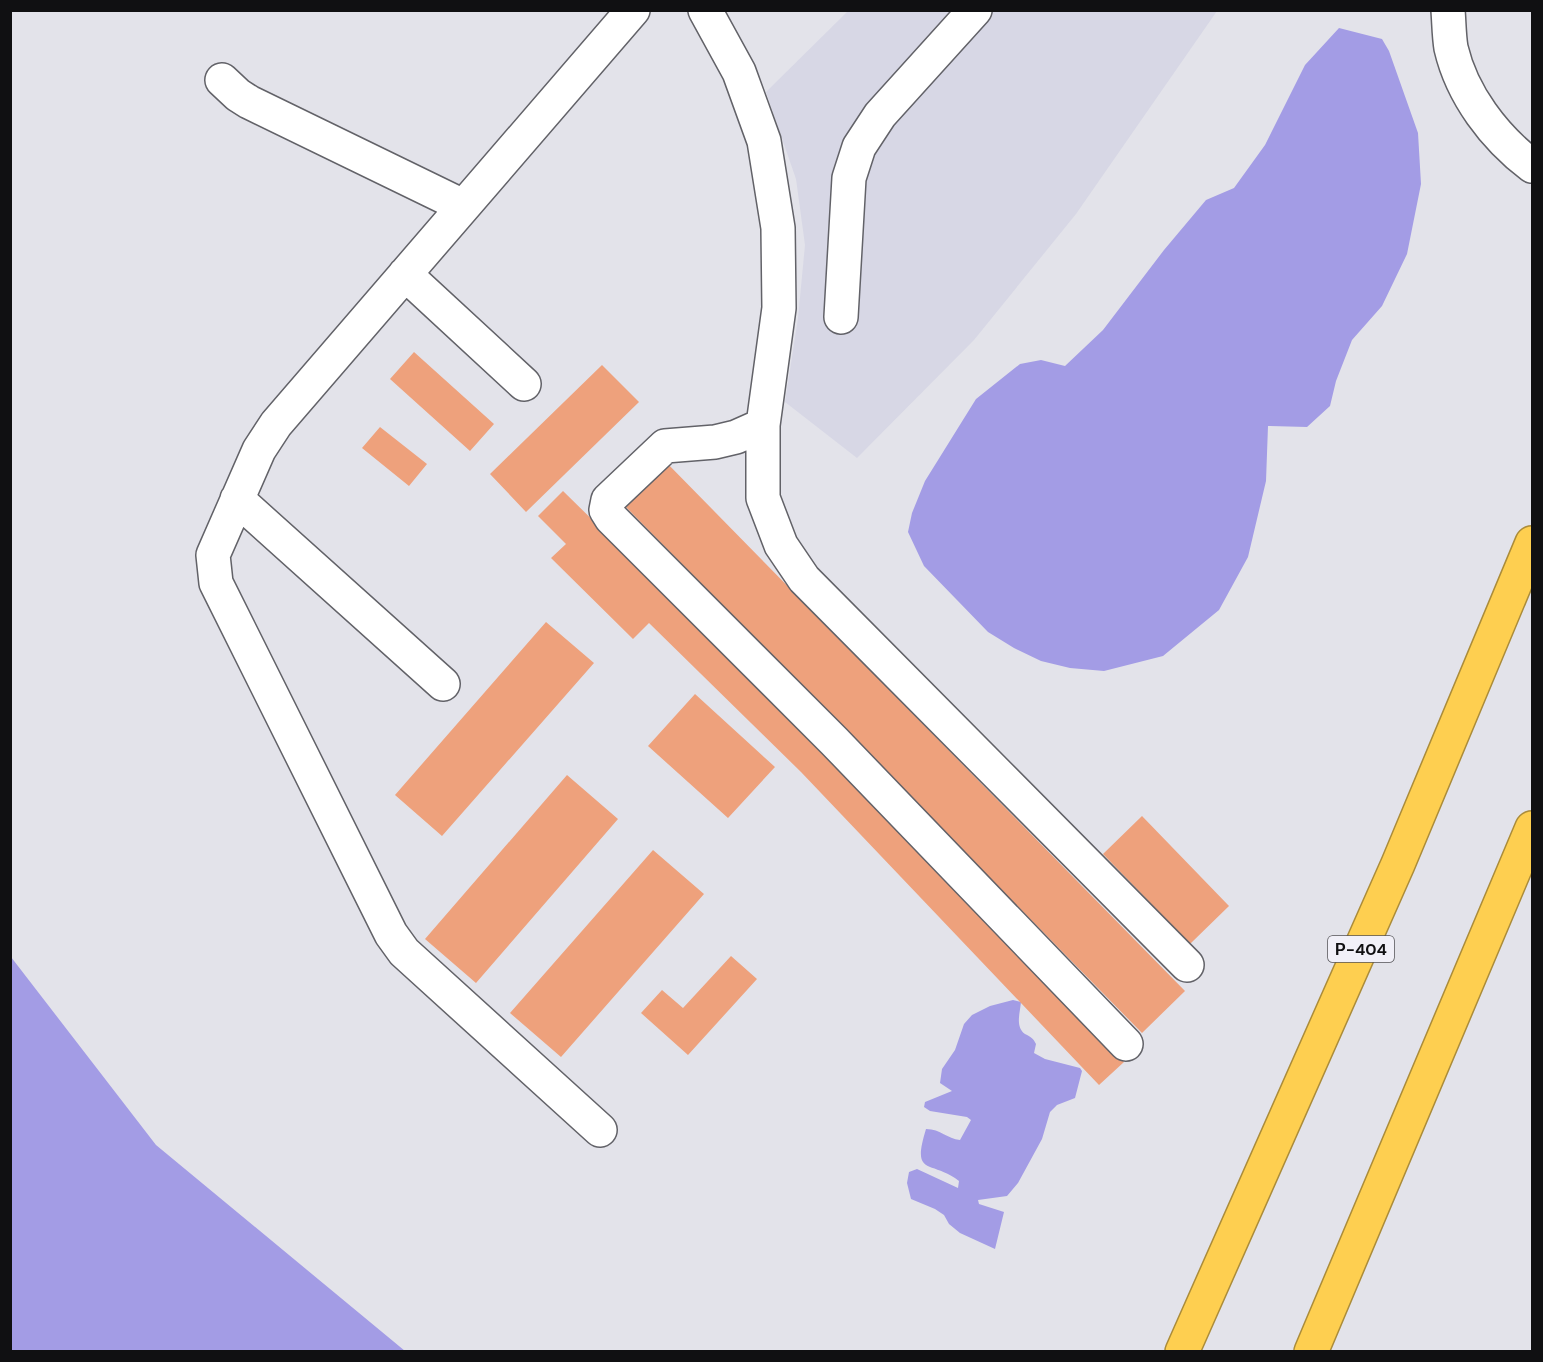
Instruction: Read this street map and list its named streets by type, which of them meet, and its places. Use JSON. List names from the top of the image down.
{
  "streets": {
    "highway": ["Р-404"]
  }
}
